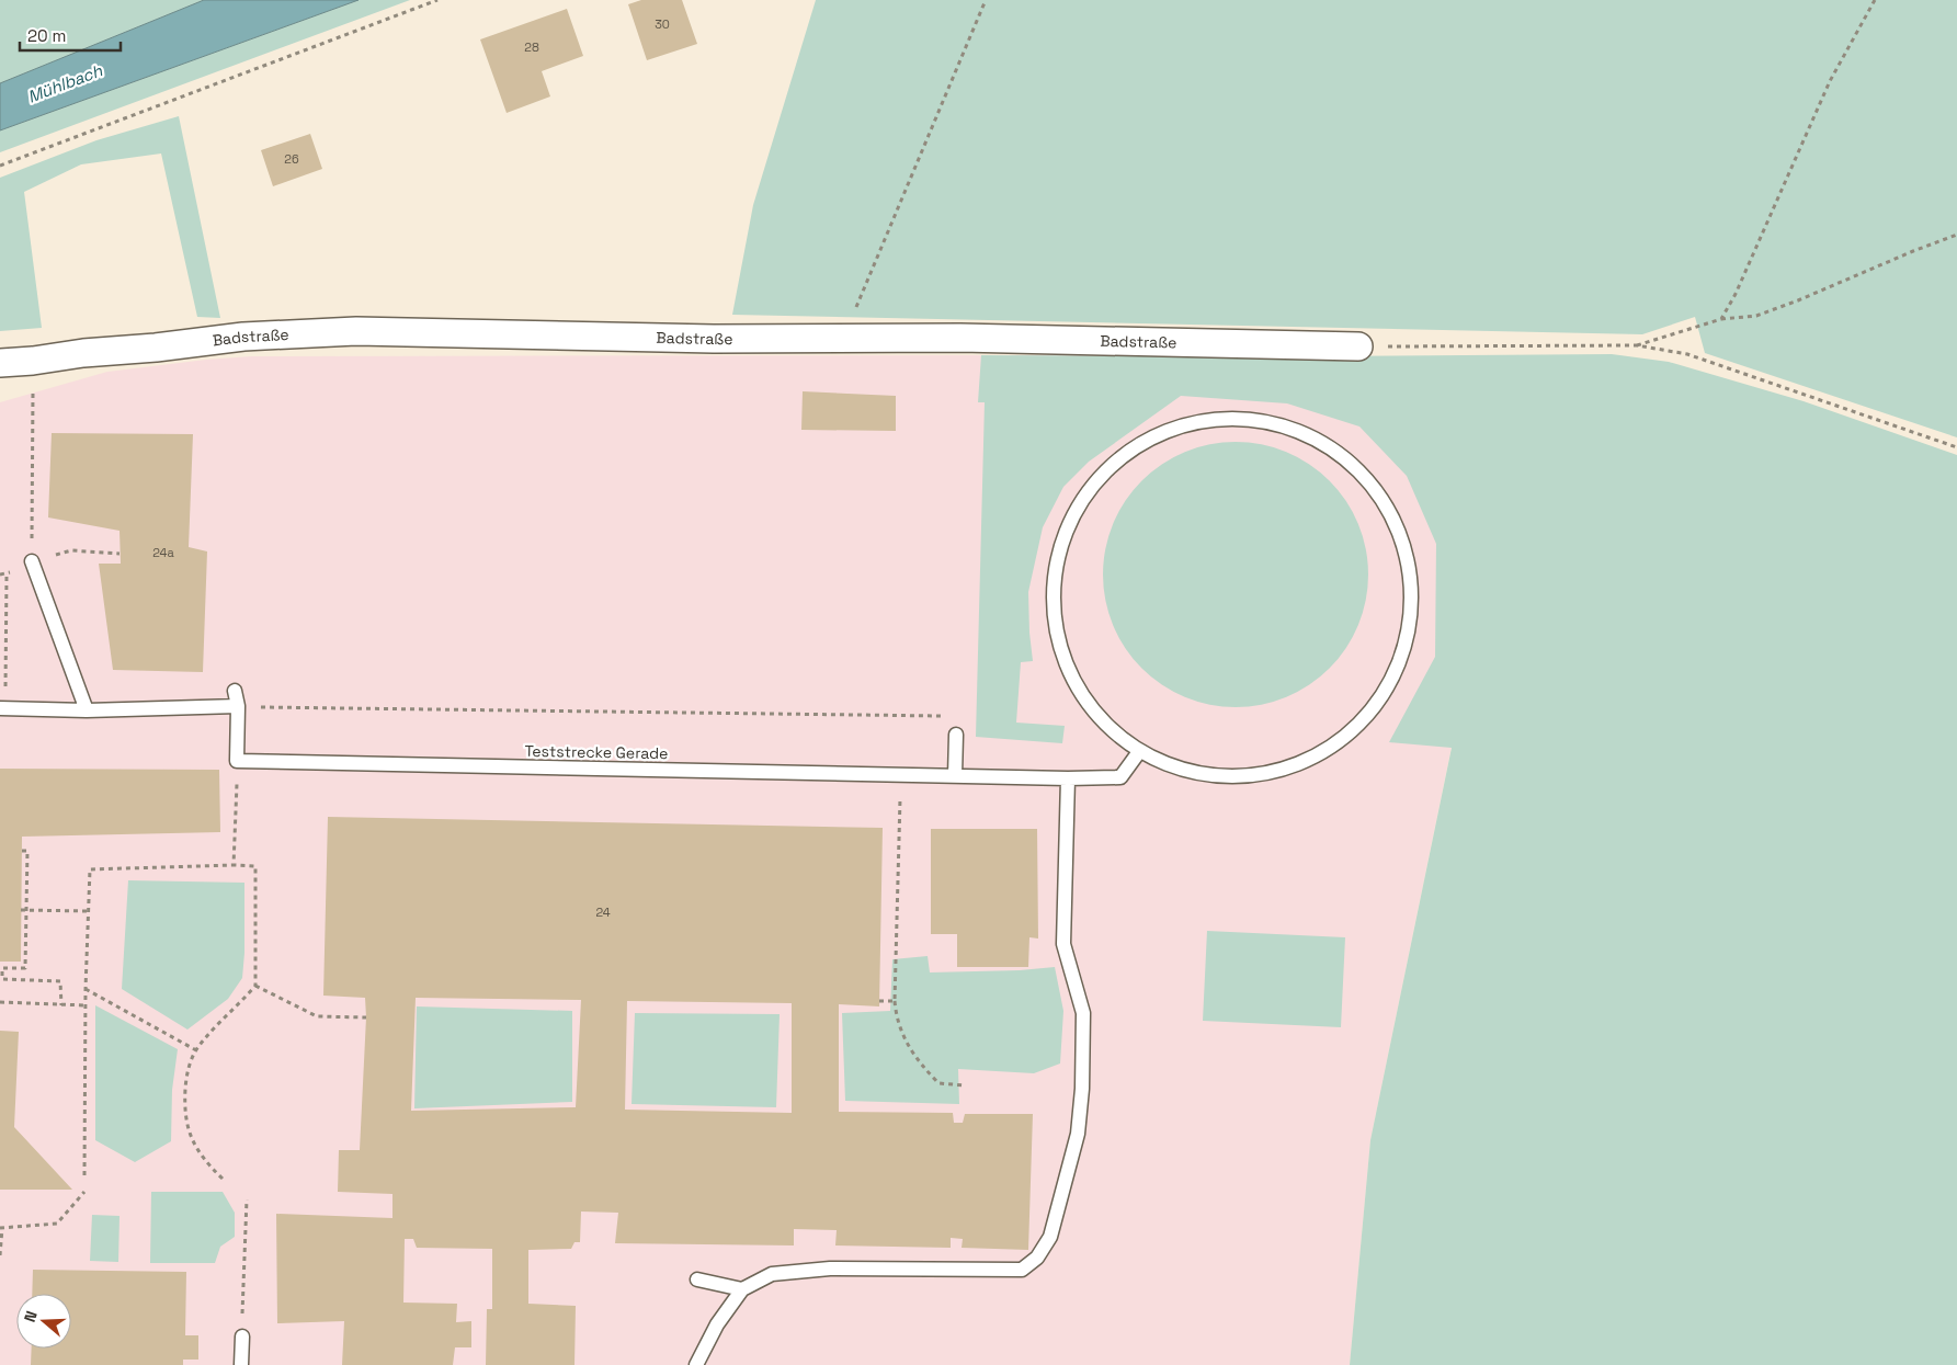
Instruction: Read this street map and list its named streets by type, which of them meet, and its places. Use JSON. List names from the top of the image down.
{
  "streets": {
    "street": ["Badstraße"],
    "lane": ["Teststrecke Gerade"]
  },
  "water": ["Mühlbach"],
  "house_numbers": [
    "30",
    "28",
    "26",
    "24a",
    "24"
  ],
  "scale_bar": "20 m",
  "north": "left"
}
